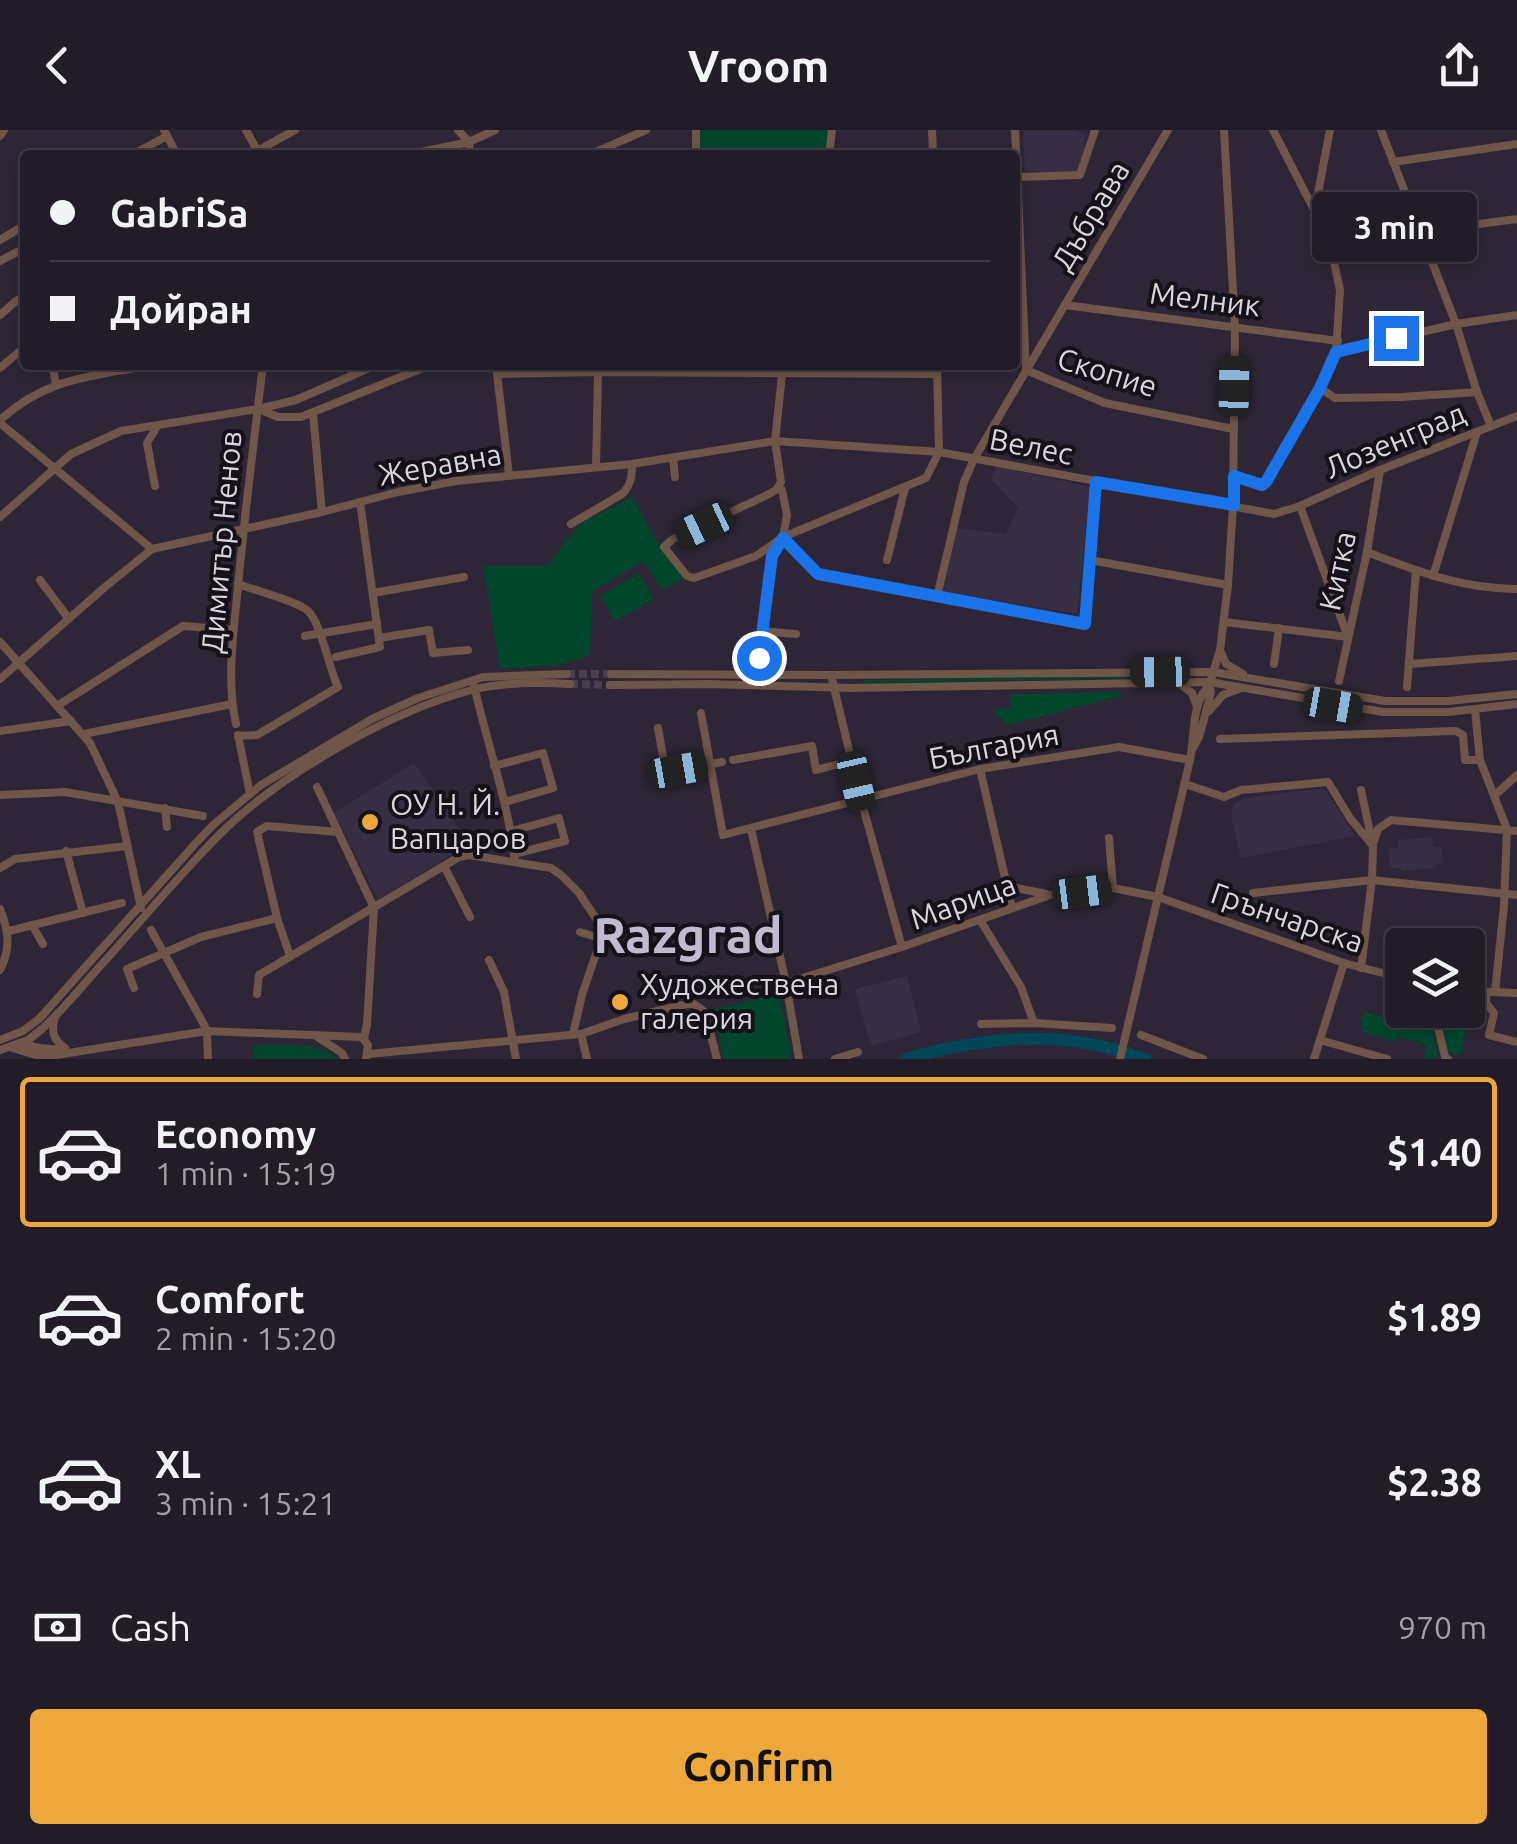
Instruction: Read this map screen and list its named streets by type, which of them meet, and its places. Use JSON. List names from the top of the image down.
{
  "streets": {
    "street": [
      "Дъбрава",
      "Мелник",
      "Скопие",
      "Лозенград",
      "Велес",
      "Жеравна",
      "Димитър Ненов",
      "Китка",
      "България",
      "Марица",
      "Грънчарска"
    ]
  },
  "crossings": [
    ["Дъбрава", "Мелник"],
    ["Дъбрава", "Скопие"],
    ["Дъбрава", "Велес"],
    ["Лозенград", "Велес"],
    ["Лозенград", "Китка"],
    ["Велес", "Жеравна"],
    ["Жеравна", "Димитър Ненов"],
    ["Марица", "Грънчарска"]
  ],
  "districts": ["Razgrad"],
  "places": ["ОУ Н. Й. Вапцаров", "Художествена галерия"],
  "page": {
    "header": "Vroom",
    "banner": ["GabriSa", "Дойран"],
    "bubble": "3 min",
    "list": [
      {
        "name": "Economy",
        "note": "1 min · 15:19",
        "value": "$1.40"
      },
      {
        "name": "Comfort",
        "note": "2 min · 15:20",
        "value": "$1.89"
      },
      {
        "name": "XL",
        "note": "3 min · 15:21",
        "value": "$2.38"
      }
    ],
    "pay": ["Cash", "970 m"],
    "buttons": "Confirm"
  }
}
